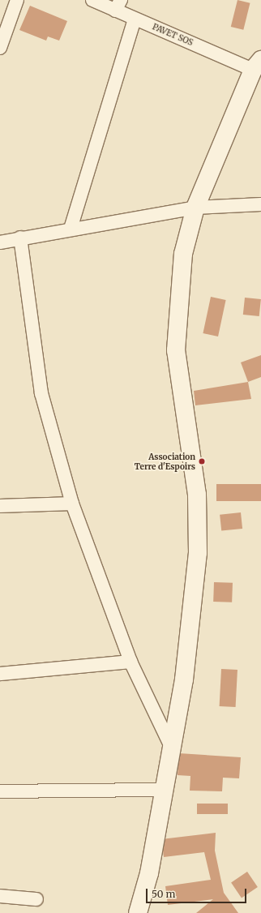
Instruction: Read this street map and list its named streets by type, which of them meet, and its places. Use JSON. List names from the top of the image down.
{
  "streets": {
    "street": ["PAVET SOS"]
  },
  "places": ["Association Terre d'Espoirs"],
  "scale_bar": "50 m"
}
